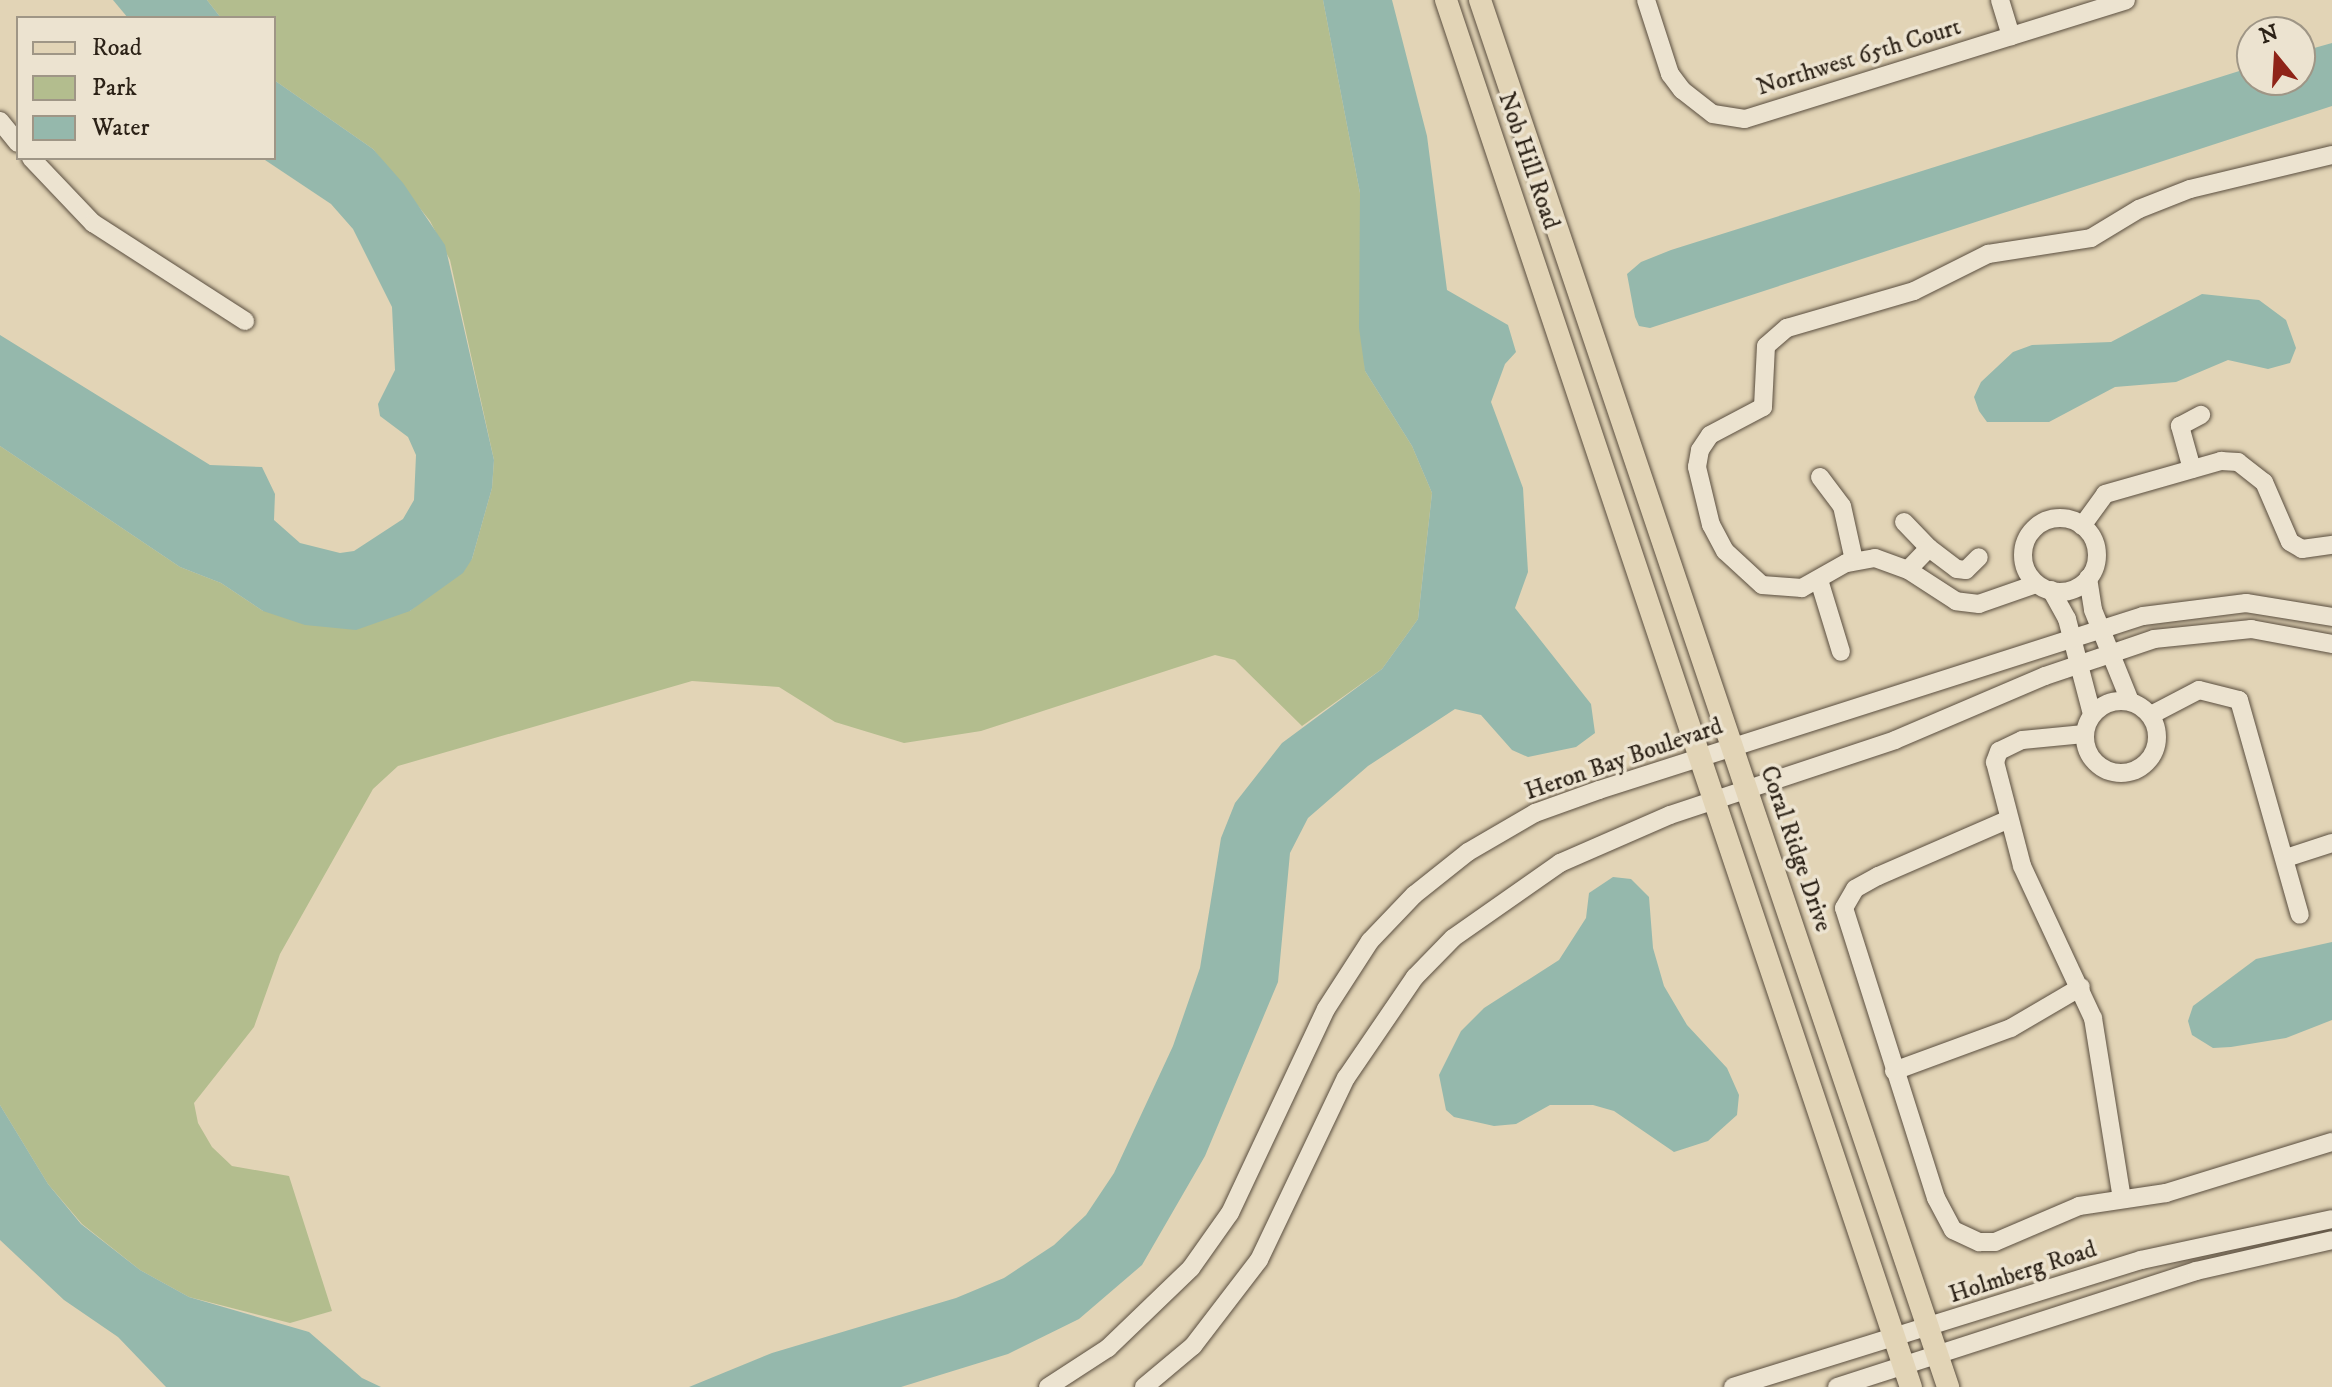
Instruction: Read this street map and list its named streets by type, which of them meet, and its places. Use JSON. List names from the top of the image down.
{
  "streets": {
    "main road": ["Nob Hill Road", "Coral Ridge Drive"],
    "street": ["Northwest 65th Court", "Heron Bay Boulevard", "Holmberg Road"]
  },
  "crossings": [
    ["Nob Hill Road", "Heron Bay Boulevard"],
    ["Nob Hill Road", "Coral Ridge Drive"],
    ["Heron Bay Boulevard", "Coral Ridge Drive"],
    ["Coral Ridge Drive", "Holmberg Road"]
  ],
  "legend": ["Road", "Park", "Water"],
  "north": "top"
}
